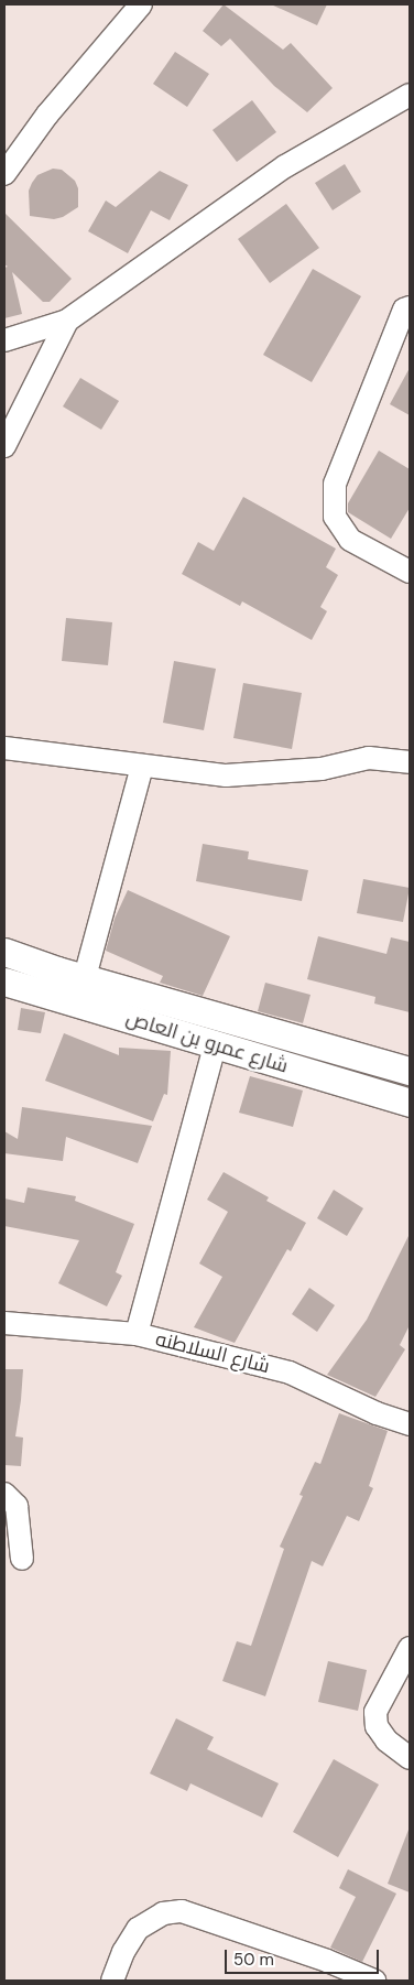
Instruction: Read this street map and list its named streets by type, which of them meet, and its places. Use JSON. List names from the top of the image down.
{
  "streets": {
    "street": ["شارع عمرو بن العاص", "شارع السلاطنه"]
  },
  "scale_bar": "50 m"
}
